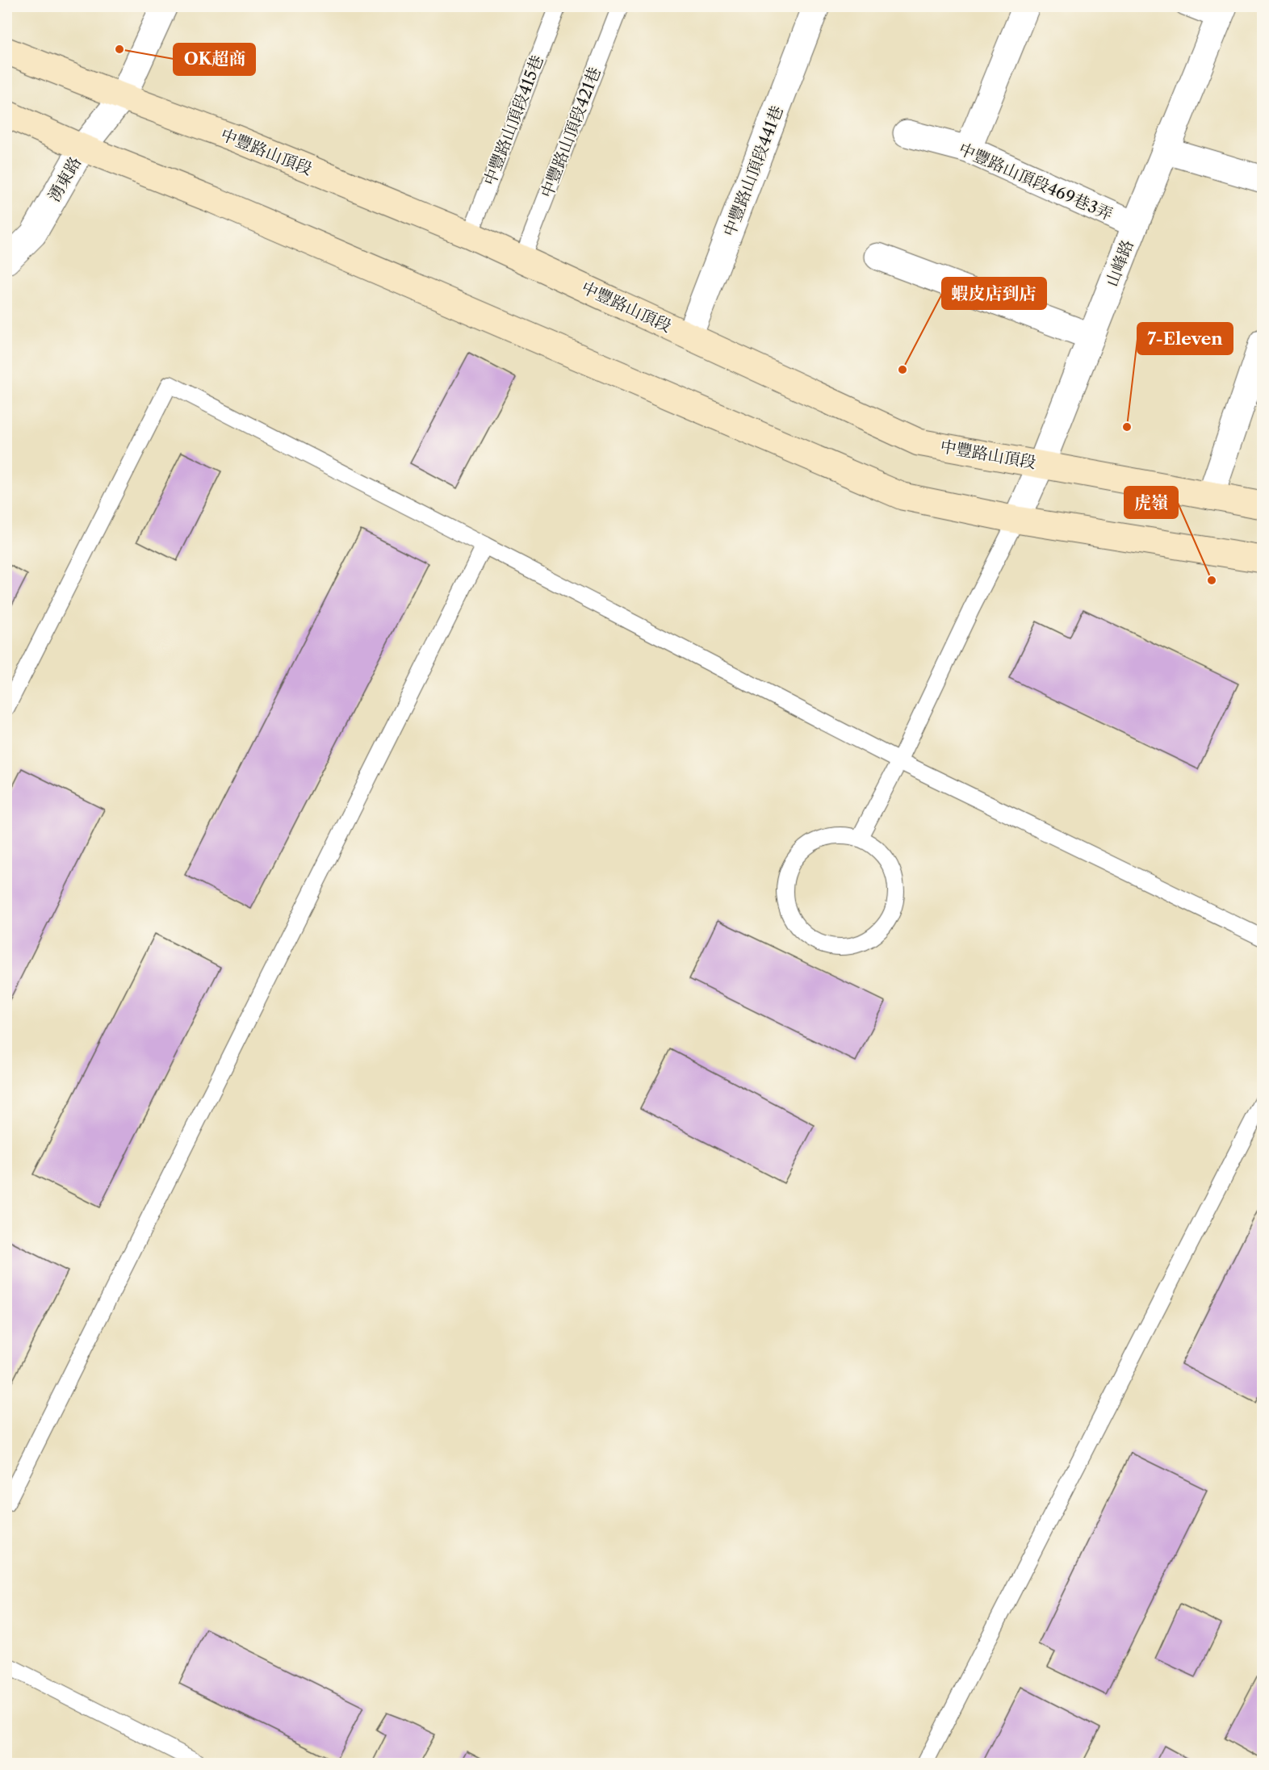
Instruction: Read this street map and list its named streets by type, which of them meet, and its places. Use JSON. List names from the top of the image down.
{
  "streets": {
    "main road": ["中豐路山頂段"],
    "street": [
      "中豐路山頂段441巷",
      "湧東路",
      "中豐路山頂段469巷3弄",
      "山峰路"
    ],
    "lane": ["中豐路山頂段415巷", "中豐路山頂段421巷"]
  },
  "crossings": [
    ["中豐路山頂段415巷", "中豐路山頂段"],
    ["中豐路山頂段421巷", "中豐路山頂段"],
    ["中豐路山頂段", "中豐路山頂段441巷"],
    ["中豐路山頂段", "湧東路"],
    ["中豐路山頂段", "山峰路"],
    ["中豐路山頂段469巷3弄", "山峰路"]
  ],
  "places": [
    "OK超商",
    "蝦皮店到店",
    "7-Eleven",
    "虎嶺"
  ]
}
